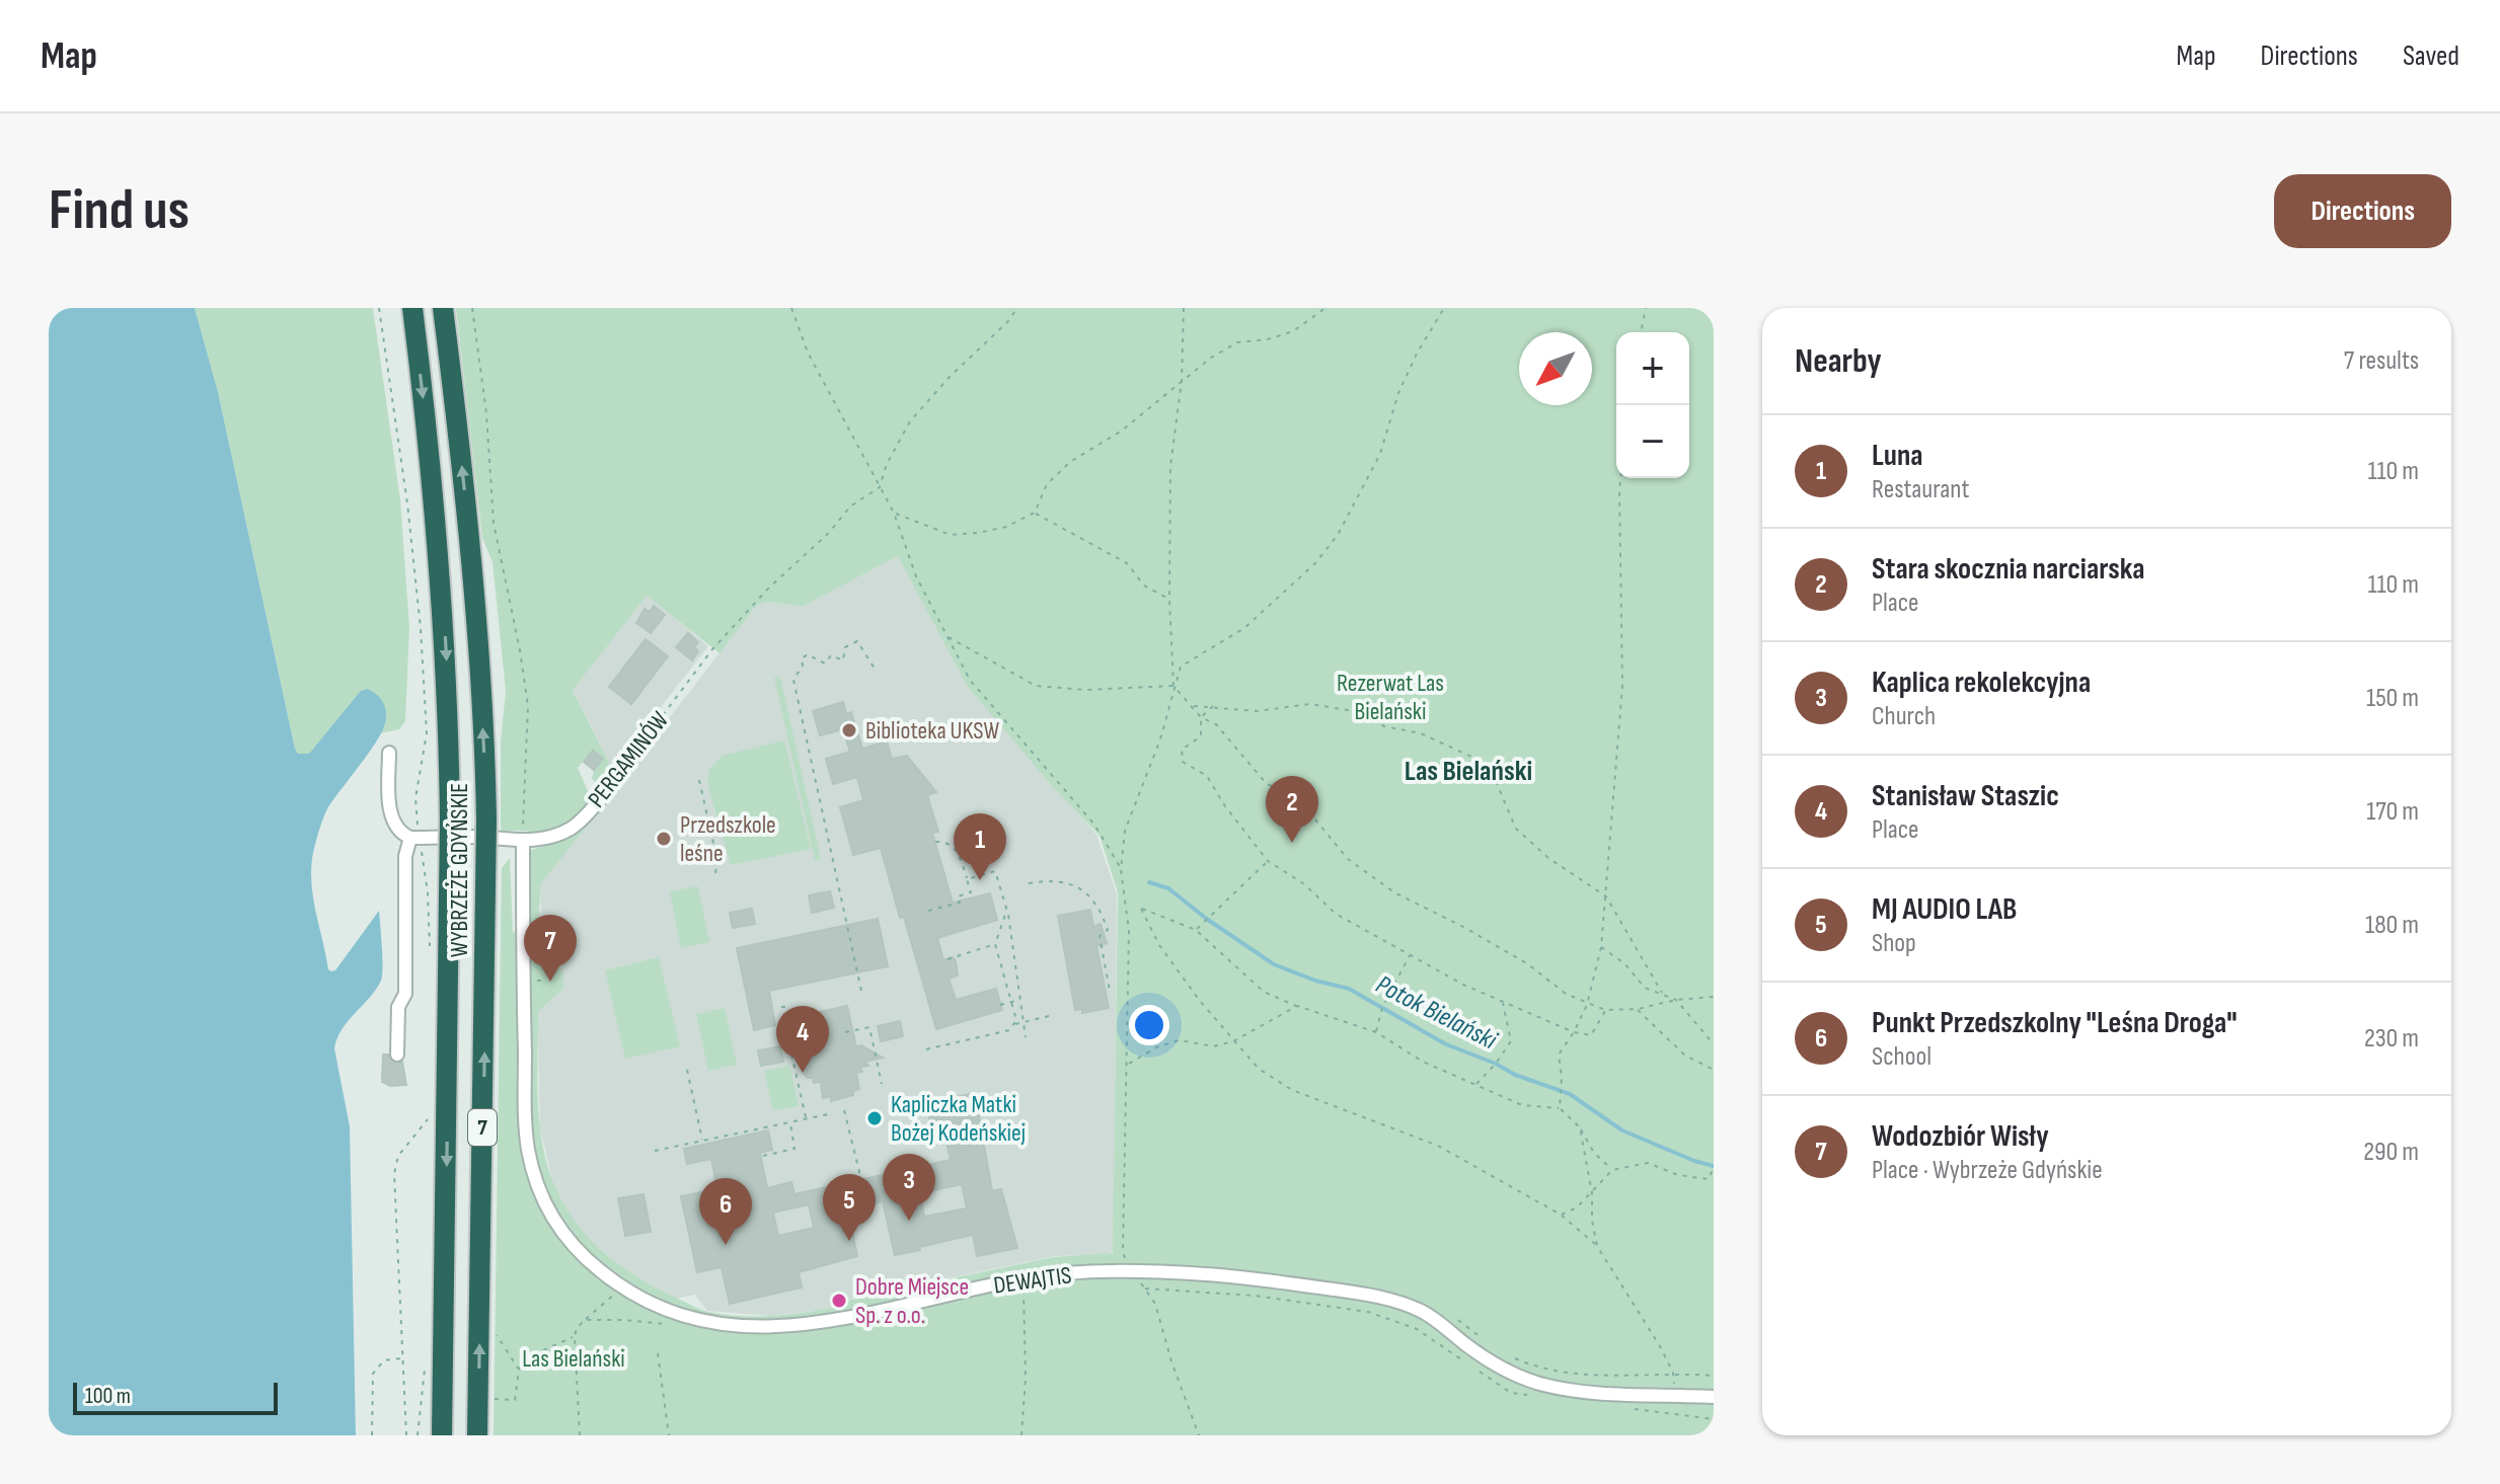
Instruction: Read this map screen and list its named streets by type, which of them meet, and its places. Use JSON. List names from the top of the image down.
{
  "streets": {
    "highway": ["WYBRZEŻE GDYŃSKIE", "7"],
    "lane": ["PERGAMINÓW", "DEWAJTIS"]
  },
  "crossings": [
    ["PERGAMINÓW", "DEWAJTIS"]
  ],
  "districts": ["Las Bielański"],
  "water": ["Potok Bielański"],
  "parks": ["Rezerwat Las Bielański", "Las Bielański"],
  "places": [
    "Biblioteka UKSW",
    "Przedszkole leśne",
    "Kapliczka Matki Bożej Kodeńskiej",
    "Dobre Miejsce Sp. z o.o."
  ],
  "scale_bar": "100 m",
  "north": "bottom left",
  "page": {
    "header": "Map",
    "nav": ["Map", "Directions", "Saved"],
    "buttons": "Directions",
    "title": "Find us",
    "heading": ["Nearby", "7 results"],
    "map_buttons": ["+", "−"],
    "list": [
      {
        "mark": "1",
        "name": "Luna",
        "note": "Restaurant",
        "value": "110 m"
      },
      {
        "mark": "2",
        "name": "Stara skocznia narciarska",
        "note": "Place",
        "value": "110 m"
      },
      {
        "mark": "3",
        "name": "Kaplica rekolekcyjna",
        "note": "Church",
        "value": "150 m"
      },
      {
        "mark": "4",
        "name": "Stanisław Staszic",
        "note": "Place",
        "value": "170 m"
      },
      {
        "mark": "5",
        "name": "MJ AUDIO LAB",
        "note": "Shop",
        "value": "180 m"
      },
      {
        "mark": "6",
        "name": "Punkt Przedszkolny \"Leśna Droga\"",
        "note": "School",
        "value": "230 m"
      },
      {
        "mark": "7",
        "name": "Wodozbiór Wisły",
        "note": "Place · Wybrzeże Gdyńskie",
        "value": "290 m"
      }
    ],
    "pins": [
      "2",
      "1",
      "7",
      "4",
      "3",
      "5",
      "6"
    ],
    "scale": "100 m"
  }
}
